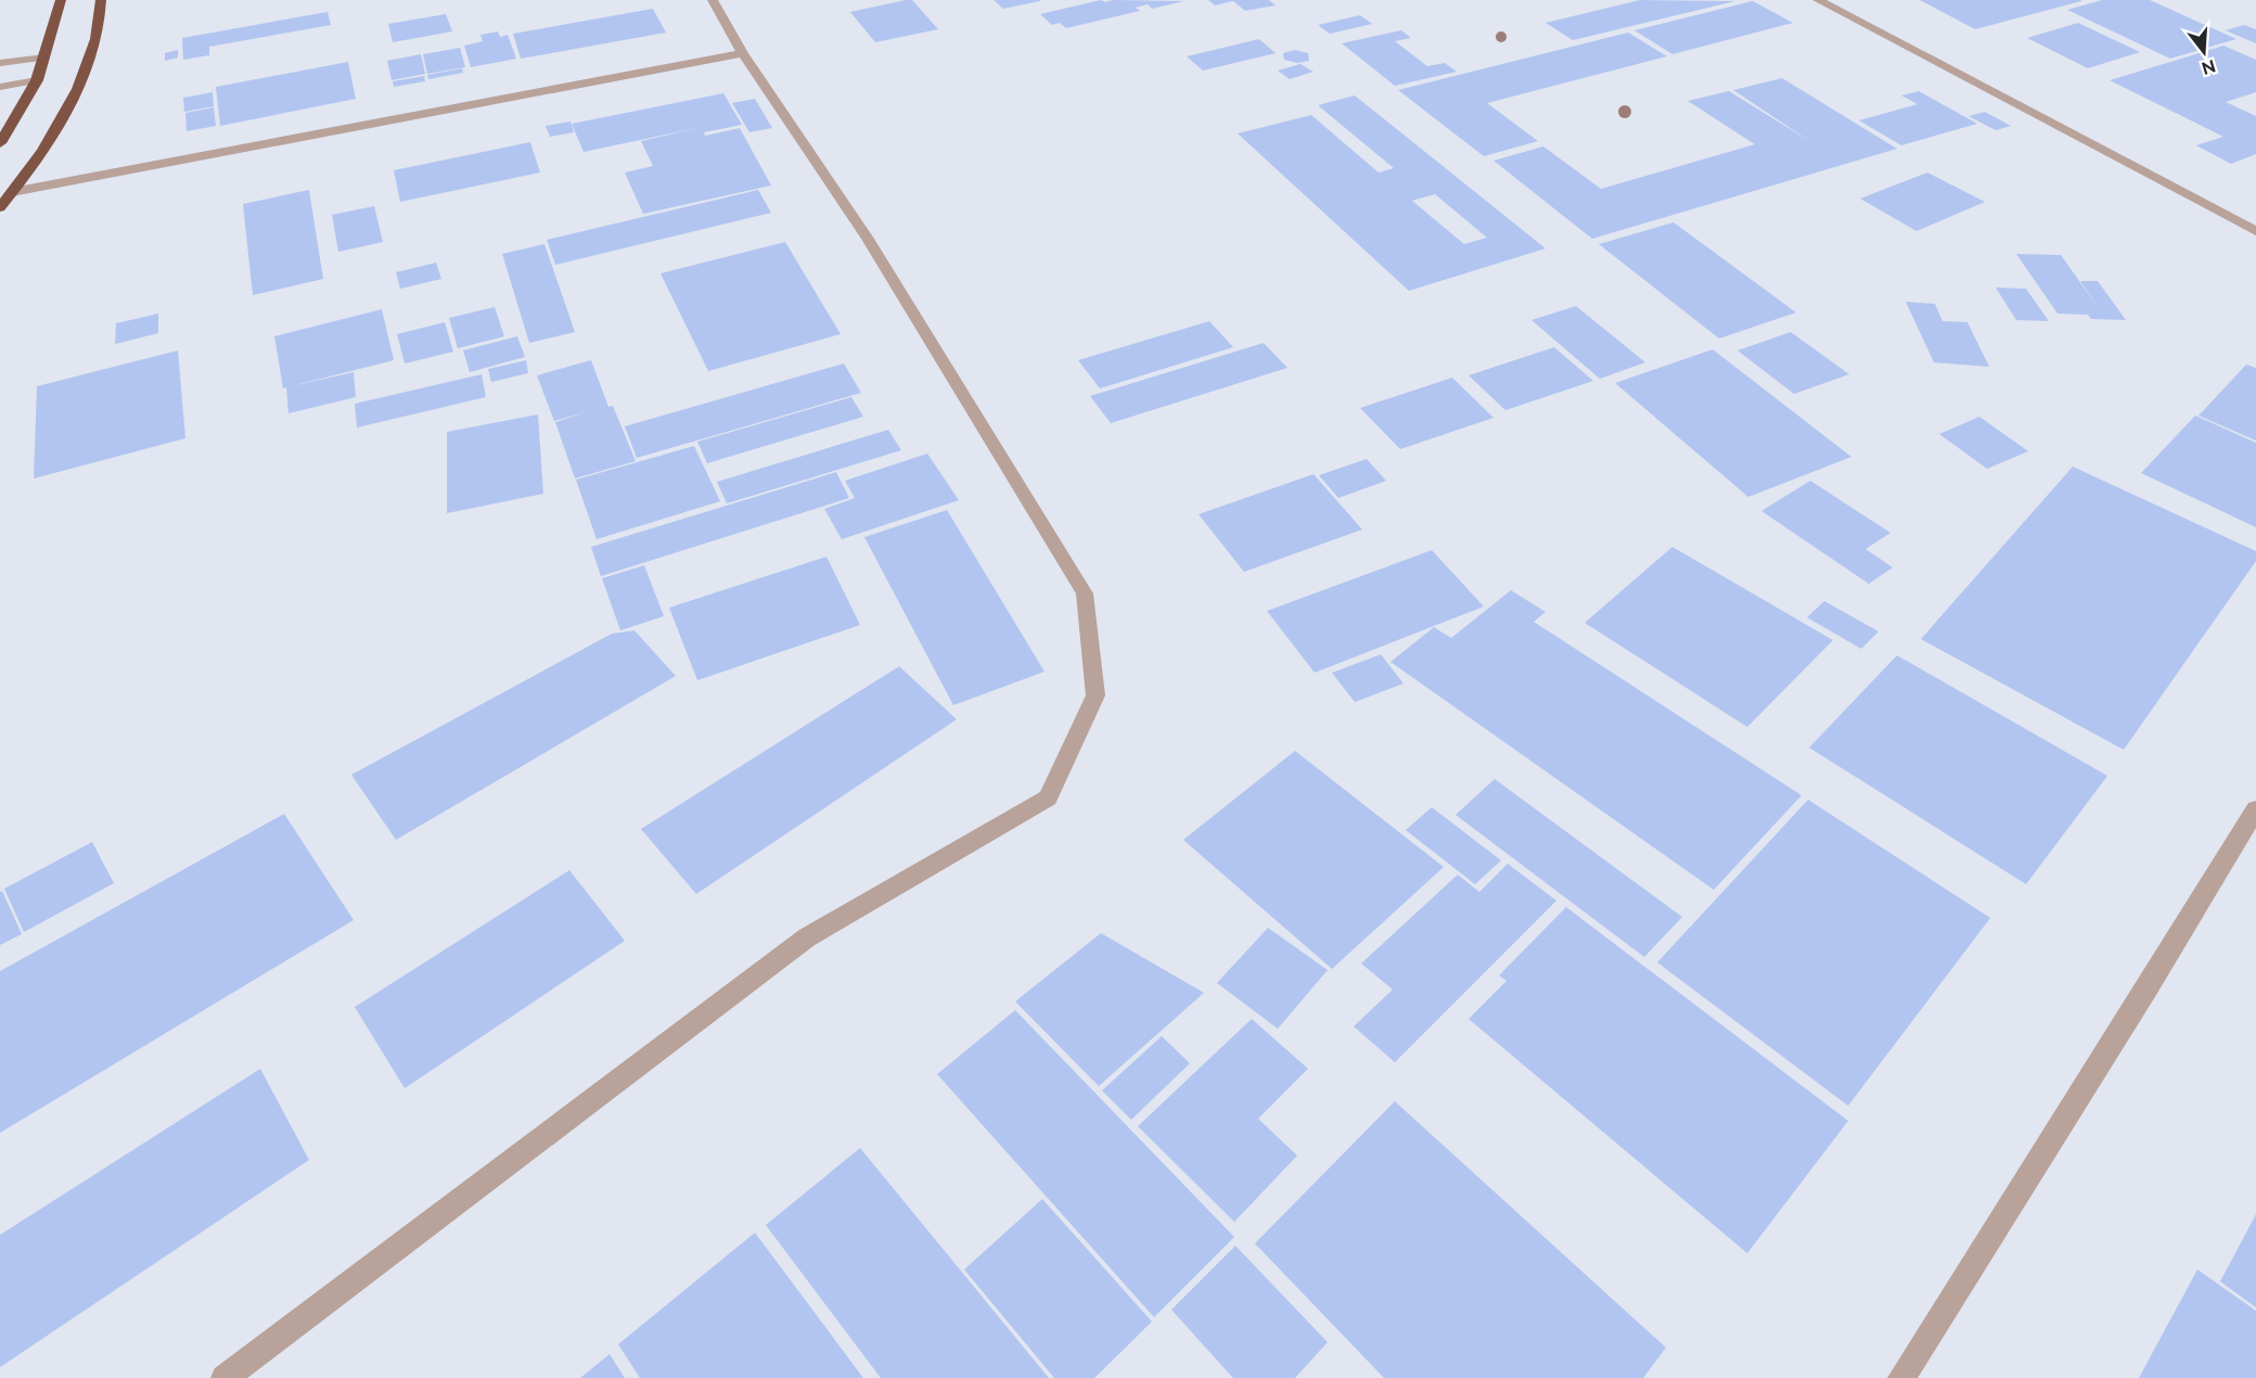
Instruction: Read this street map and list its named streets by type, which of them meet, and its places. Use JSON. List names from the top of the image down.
{
  "north": "bottom"
}
